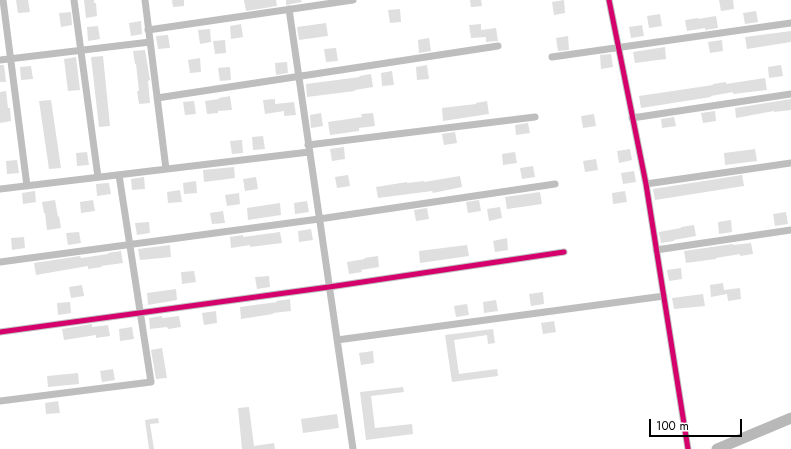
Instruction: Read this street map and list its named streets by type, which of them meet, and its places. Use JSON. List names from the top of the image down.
{
  "scale_bar": "100 m"
}
